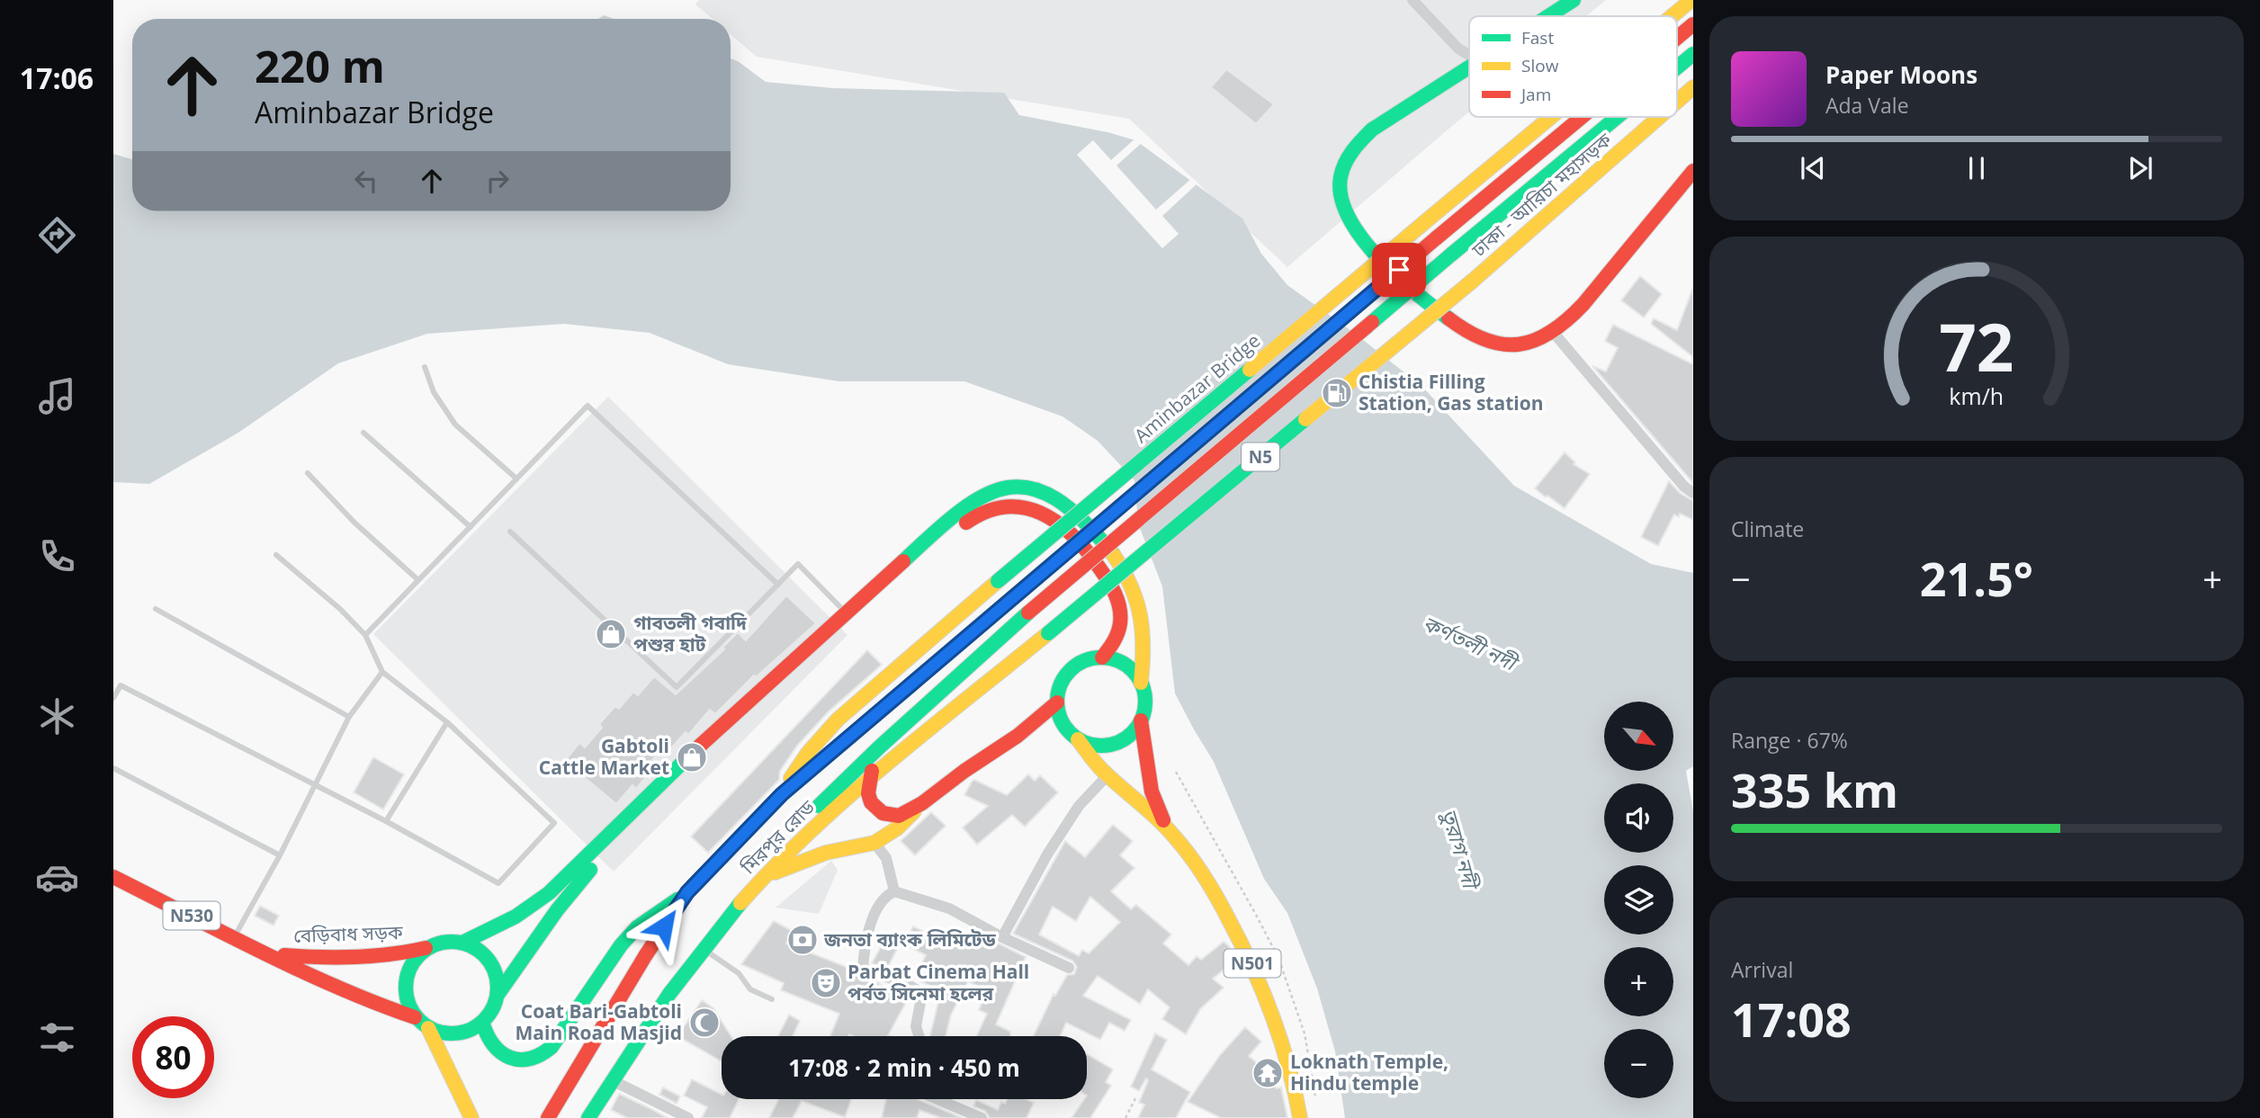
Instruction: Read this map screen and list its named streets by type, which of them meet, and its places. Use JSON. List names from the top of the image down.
{
  "streets": {
    "main road": [
      "ঢাকা - আরিচা মহাসড়ক",
      "Aminbazar Bridge",
      "N5",
      "মিরপুর রোড",
      "N530",
      "বেড়িবাধ সড়ক",
      "N501"
    ]
  },
  "crossings": [
    ["ঢাকা - আরিচা মহাসড়ক", "Aminbazar Bridge"],
    ["ঢাকা - আরিচা মহাসড়ক", "N5"],
    ["ঢাকা - আরিচা মহাসড়ক", "মিরপুর রোড"],
    ["Aminbazar Bridge", "মিরপুর রোড"],
    ["N5", "মিরপুর রোড"]
  ],
  "water": ["কর্ণতলী নদী", "তুরাগ নদী"],
  "places": {
    "fuel station": ["Chistia Filling Station, Gas station"],
    "shop": ["গাবতলী গবাদি পশুর হাট", "Gabtoli Cattle Market"],
    "bank": ["জনতা ব্যাংক লিমিটেড"],
    "theatre": ["Parbat Cinema Hall পর্বত সিনেমা হলের"],
    "mosque": ["Coat Bari-Gabtoli Main Road Masjid"],
    "temple": ["Loknath Temple, Hindu temple"]
  },
  "legend": ["Fast", "Slow", "Jam"],
  "north": "bottom right",
  "page": {
    "tabs": "17:06",
    "turn": ["220 m", "Aminbazar Bridge"],
    "song": ["Paper Moons", "Ada Vale"],
    "tile": [
      "Climate",
      ["Range · 67%", "335 km"],
      ["Arrival", "17:08"]
    ],
    "heat": ["−", "21.5°", "+"],
    "map_buttons": ["+", "−"],
    "limit": "80",
    "trip": "17:08 · 2 min · 450 m",
    "gauge": ["72", "km/h"]
  }
}
